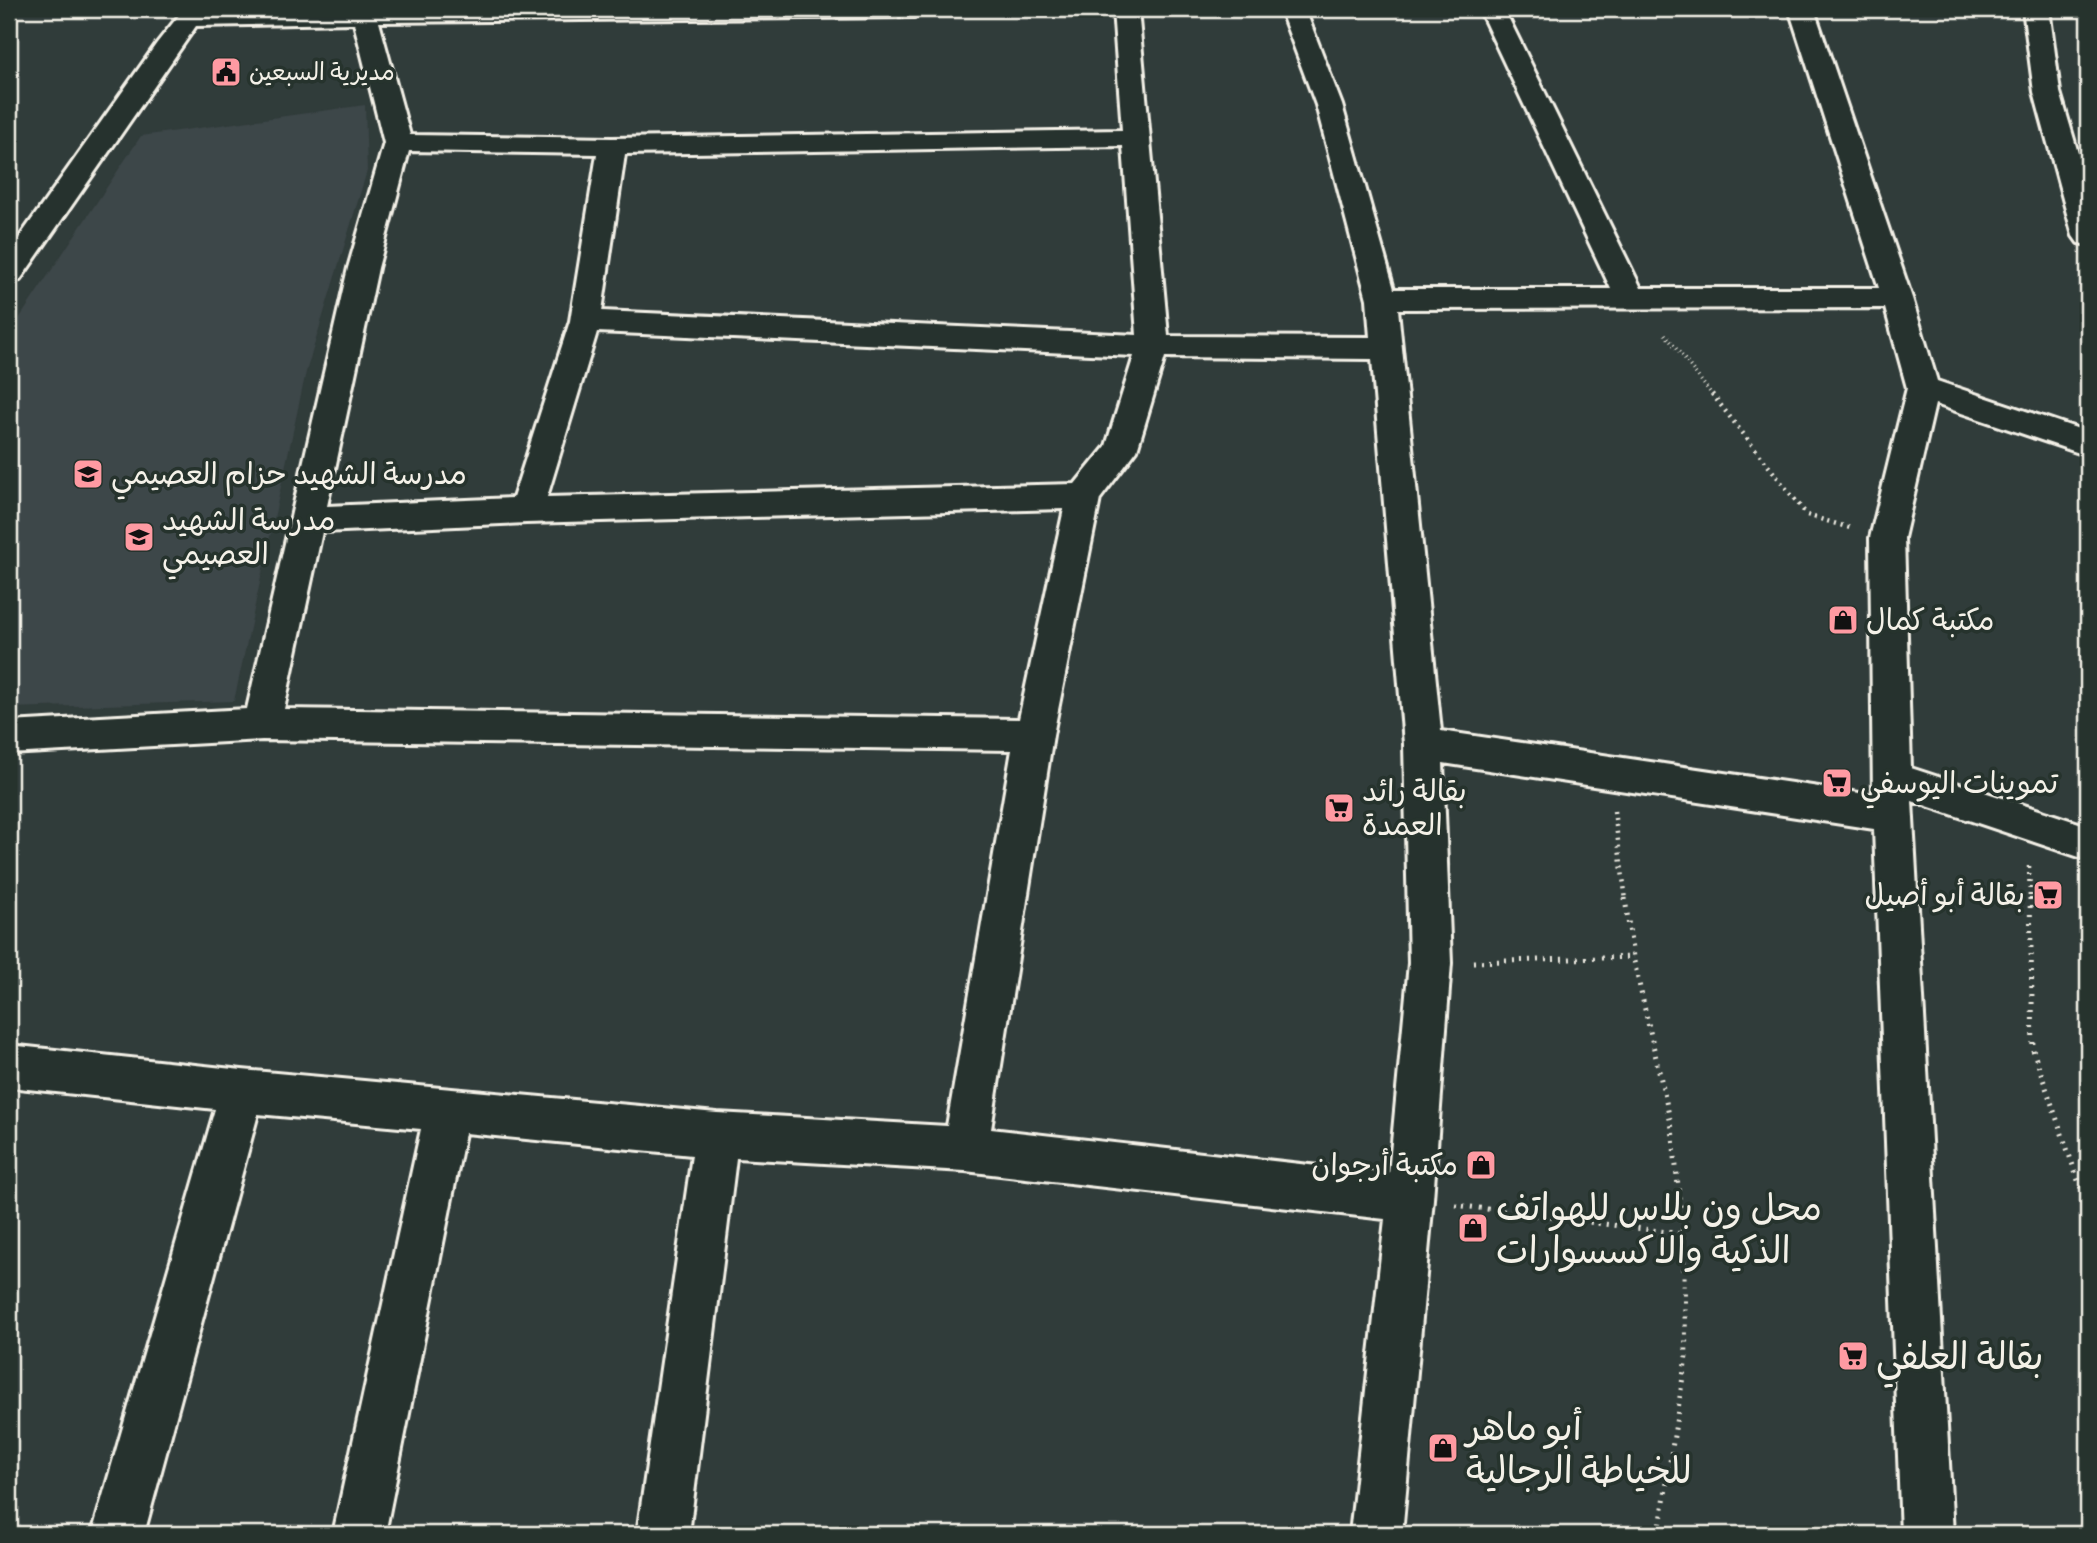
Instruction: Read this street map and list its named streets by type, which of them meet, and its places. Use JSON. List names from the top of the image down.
{
  "places": {
    "public building": ["مديرية السبعين"],
    "school or university": ["مدرسة الشهيد حزام العصيمي", "مدرسة الشهيد العصيمي"],
    "shop": [
      "مكتبة كمال",
      "مكتبة أرجوان",
      "محل ون بلاس للهواتف الذكية والاكسسوارات",
      "أبو ماهر للخياطة الرجالية"
    ],
    "supermarket": [
      "تموينات اليوسفي",
      "بقالة رائد العمدة",
      "بقالة أبو أصيل",
      "بقالة العلفي"
    ]
  }
}
